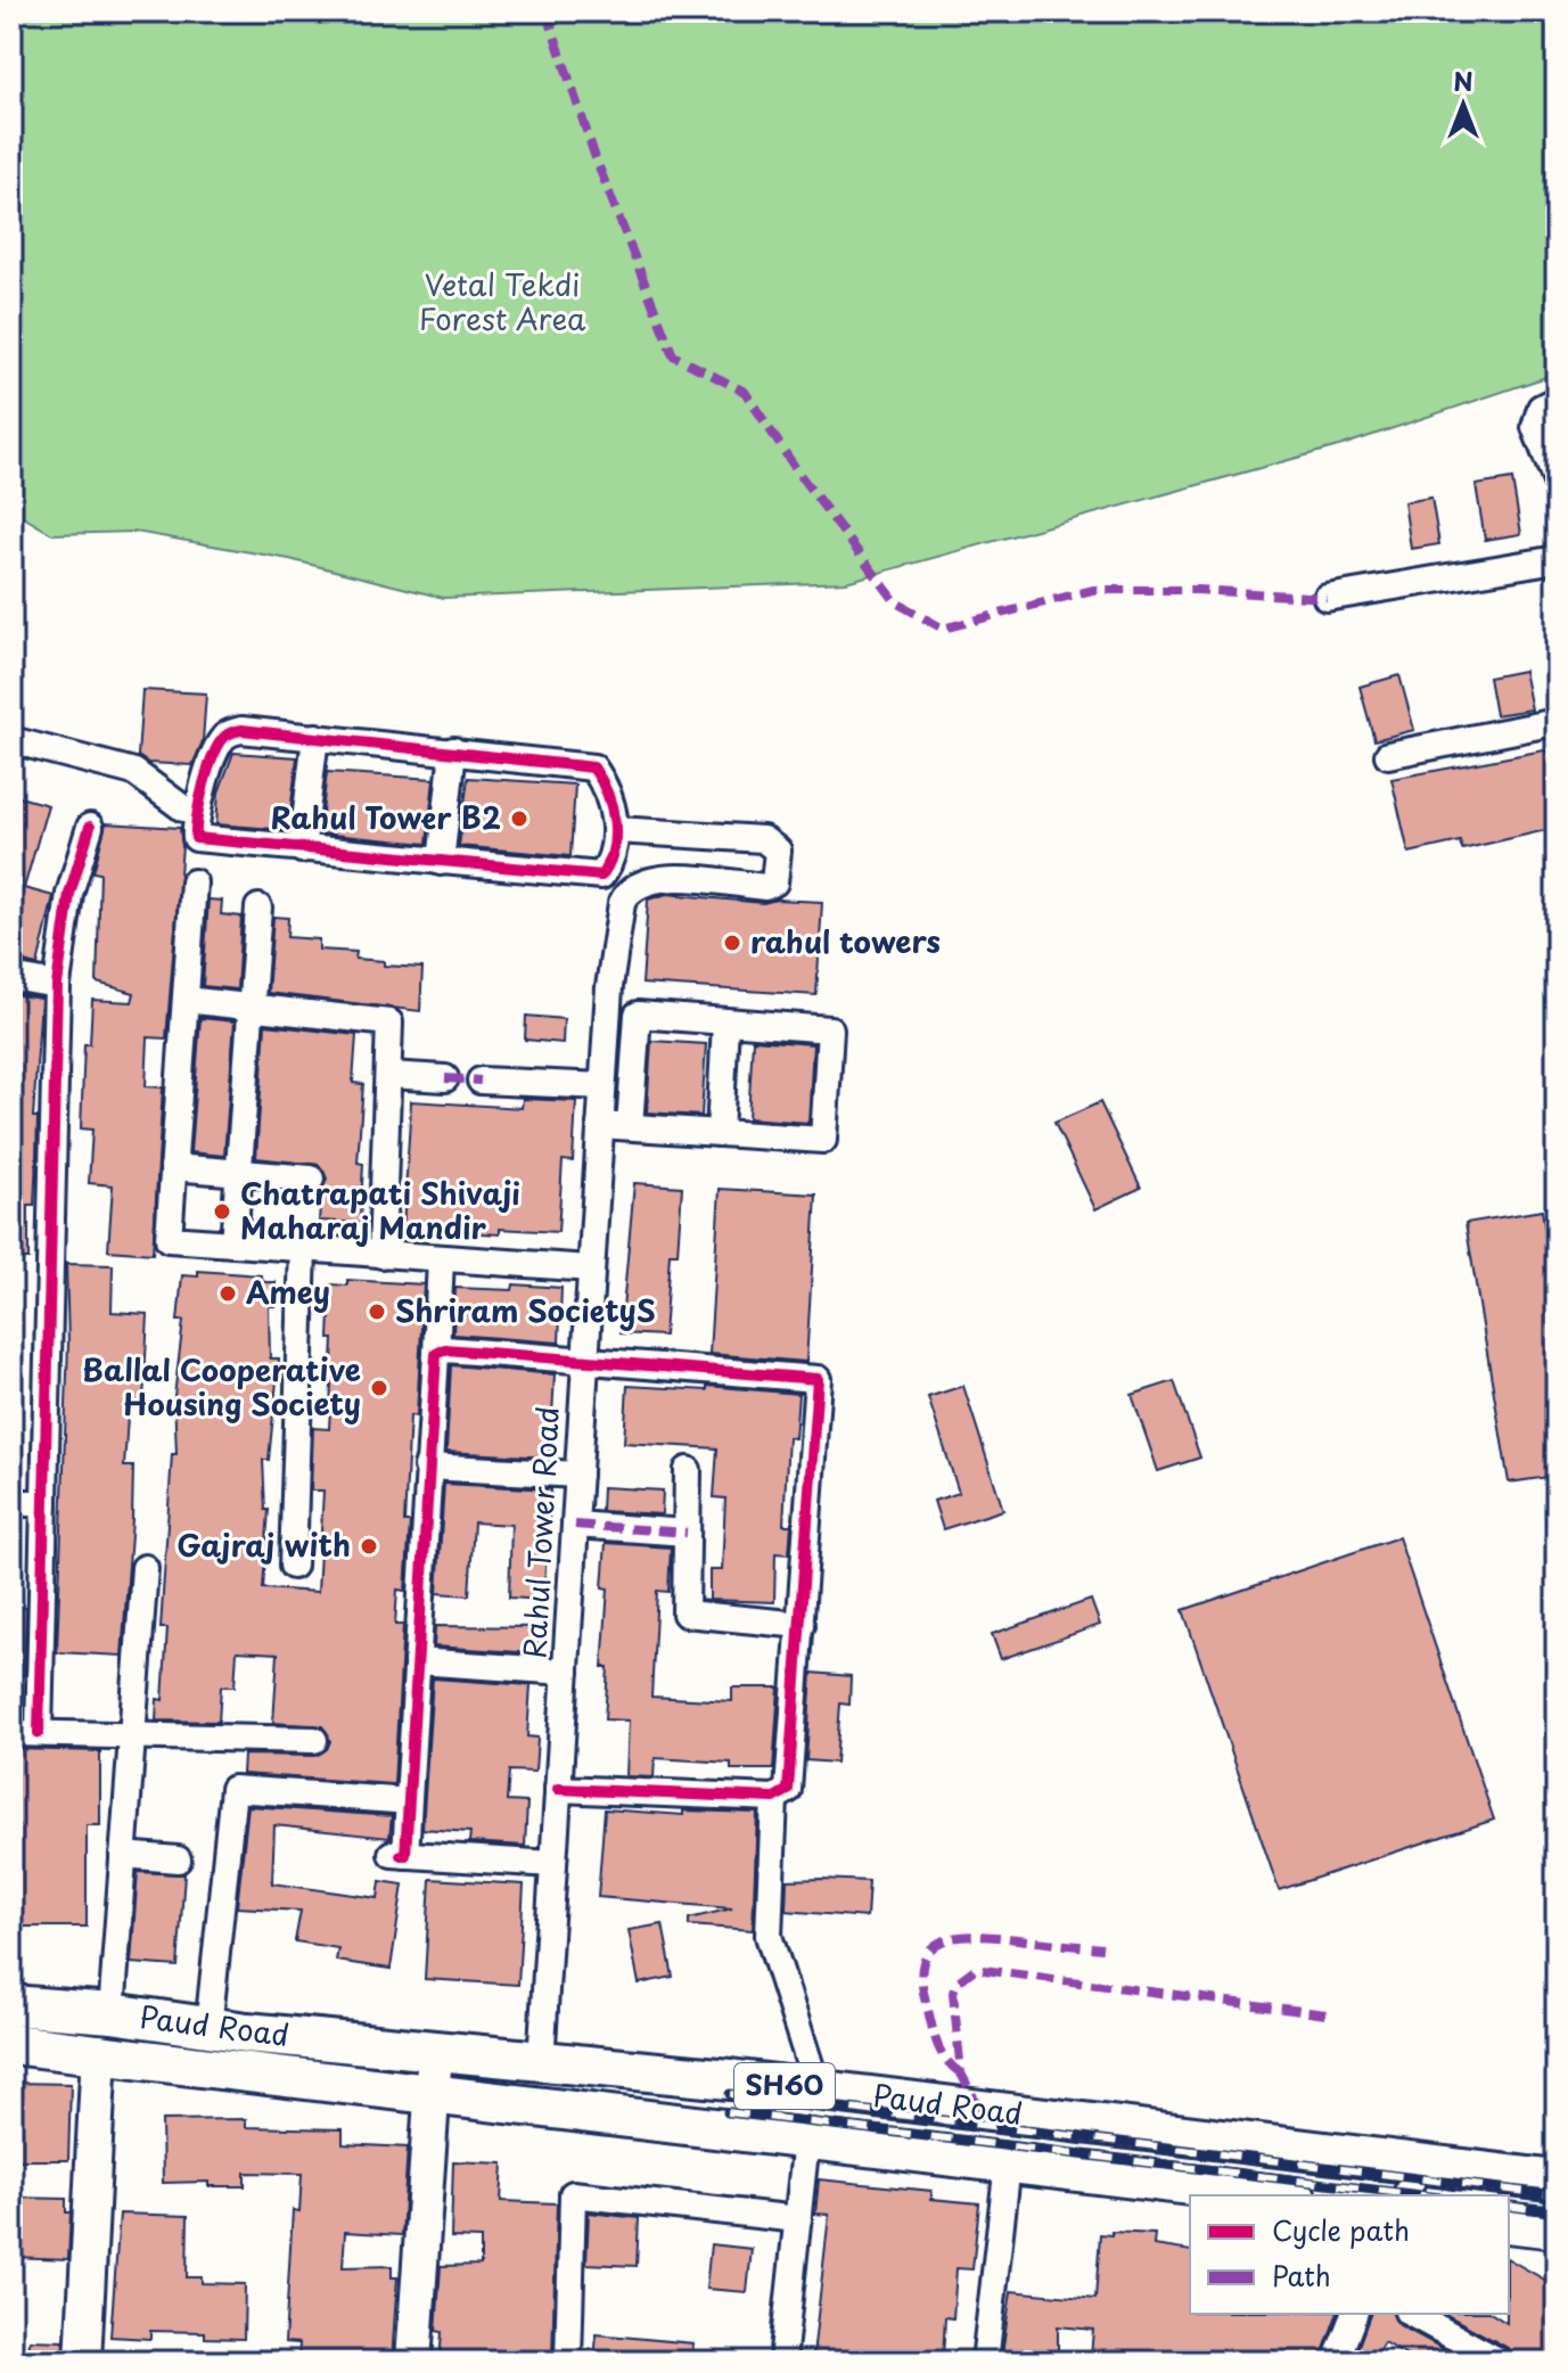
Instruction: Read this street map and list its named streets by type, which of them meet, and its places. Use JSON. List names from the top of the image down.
{
  "streets": {
    "main road": ["Paud Road", "SH60"],
    "street": ["Rahul Tower Road"]
  },
  "crossings": [
    ["Rahul Tower Road", "Paud Road"]
  ],
  "parks": ["Vetal Tekdi Forest Area"],
  "places": [
    "Rahul Tower B2",
    "rahul towers",
    "Chatrapati Shivaji Maharaj Mandir",
    "Amey",
    "Shriram SocietyS",
    "Ballal Cooperative Housing Society",
    "Gajraj with"
  ],
  "legend": ["Cycle path", "Path"],
  "north": "top"
}
